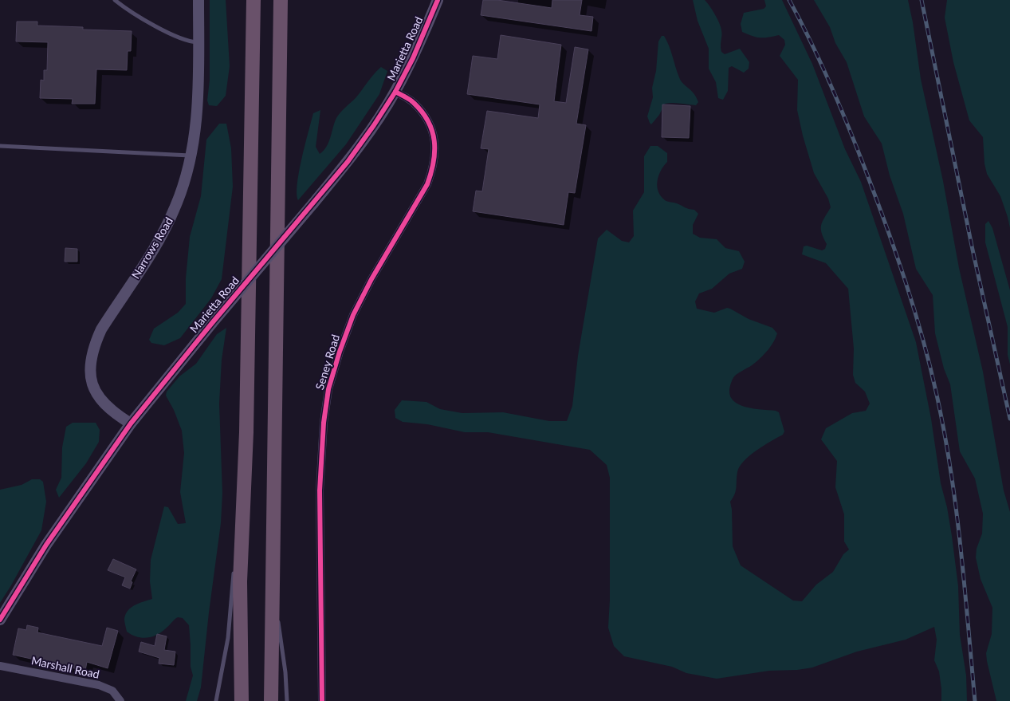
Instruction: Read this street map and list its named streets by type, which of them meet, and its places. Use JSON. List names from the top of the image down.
{
  "streets": {
    "street": [
      "Marietta Road",
      "Narrows Road",
      "Seney Road",
      "Marshall Road"
    ]
  },
  "crossings": [
    ["Marietta Road", "Narrows Road"],
    ["Marietta Road", "Seney Road"]
  ]
}
